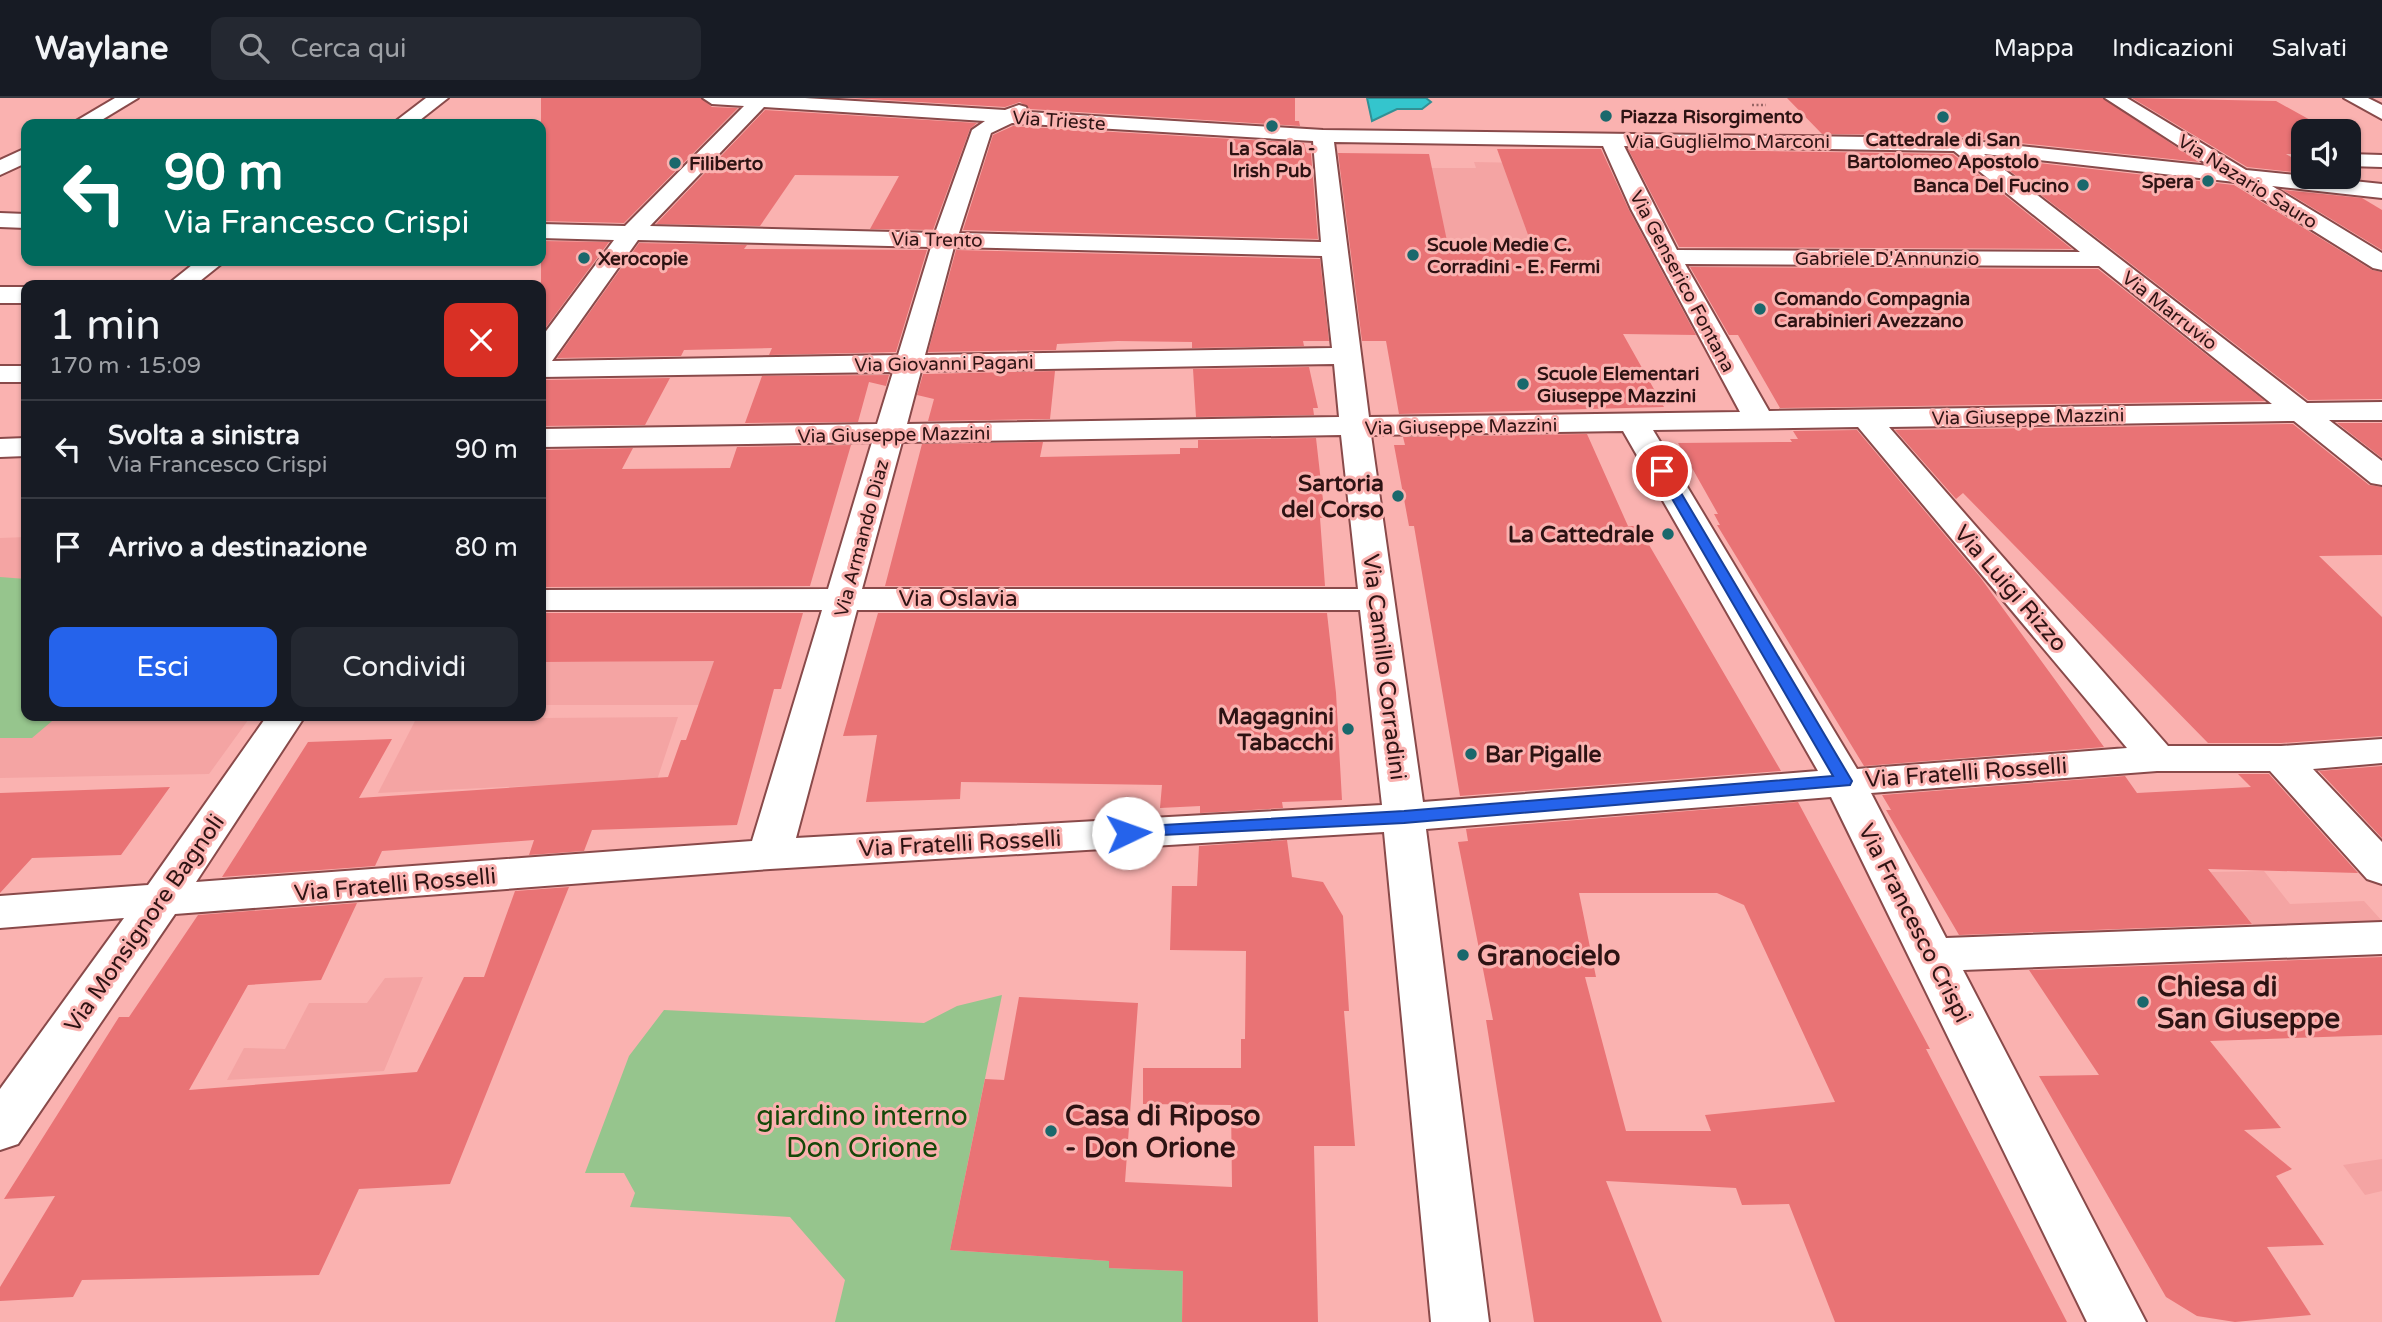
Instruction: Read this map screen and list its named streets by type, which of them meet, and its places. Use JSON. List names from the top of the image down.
{
  "streets": {
    "street": [
      "Via Trieste",
      "Via Guglielmo Marconi",
      "Via Nazario Sauro",
      "Via Trento",
      "Gabriele D'Annunzio",
      "Via Genserico Fontana",
      "Via Marruvio",
      "Via Giovanni Pagani",
      "Via Giuseppe Mazzini",
      "Via Armando Diaz",
      "Via Luigi Rizzo",
      "Via Oslavia",
      "Via Camillo Corradini",
      "Via Fratelli Rosselli",
      "Via Monsignore Bagnoli",
      "Via Francesco Crispi"
    ]
  },
  "crossings": [
    ["Via Trieste", "Via Guglielmo Marconi"],
    ["Via Trieste", "Via Armando Diaz"],
    ["Via Trieste", "Via Camillo Corradini"],
    ["Via Guglielmo Marconi", "Via Nazario Sauro"],
    ["Via Guglielmo Marconi", "Via Genserico Fontana"],
    ["Via Guglielmo Marconi", "Via Marruvio"],
    ["Via Guglielmo Marconi", "Via Camillo Corradini"],
    ["Via Trento", "Via Armando Diaz"],
    ["Via Trento", "Via Camillo Corradini"],
    ["Gabriele D'Annunzio", "Via Genserico Fontana"],
    ["Gabriele D'Annunzio", "Via Marruvio"],
    ["Via Genserico Fontana", "Via Giuseppe Mazzini"],
    ["Via Marruvio", "Via Giuseppe Mazzini"],
    ["Via Giovanni Pagani", "Via Armando Diaz"],
    ["Via Giovanni Pagani", "Via Camillo Corradini"],
    ["Via Giuseppe Mazzini", "Via Armando Diaz"],
    ["Via Giuseppe Mazzini", "Via Luigi Rizzo"],
    ["Via Giuseppe Mazzini", "Via Camillo Corradini"],
    ["Via Giuseppe Mazzini", "Via Francesco Crispi"],
    ["Via Armando Diaz", "Via Oslavia"],
    ["Via Armando Diaz", "Via Fratelli Rosselli"],
    ["Via Luigi Rizzo", "Via Fratelli Rosselli"],
    ["Via Oslavia", "Via Camillo Corradini"],
    ["Via Camillo Corradini", "Via Fratelli Rosselli"],
    ["Via Fratelli Rosselli", "Via Monsignore Bagnoli"],
    ["Via Fratelli Rosselli", "Via Francesco Crispi"]
  ],
  "parks": ["giardino interno Don Orione"],
  "places": [
    "Piazza Risorgimento",
    "Cattedrale di San Bartolomeo Apostolo",
    "La Scala - Irish Pub",
    "Filiberto",
    "Spera",
    "Banca Del Fucino",
    "Scuole Medie C. Corradini - E. Fermi",
    "Xerocopie",
    "Comando Compagnia Carabinieri Avezzano",
    "Scuole Elementari Giuseppe Mazzini",
    "Sartoria del Corso",
    "La Cattedrale",
    "Magagnini Tabacchi",
    "Bar Pigalle",
    "Granocielo",
    "Chiesa di San Giuseppe",
    "Casa di Riposo - Don Orione"
  ],
  "page": {
    "header": "Waylane",
    "search": "Cerca qui",
    "nav": ["Mappa", "Indicazioni", "Salvati"],
    "turn": ["90 m", "Via Francesco Crispi"],
    "heading": ["1 min", "170 m · 15:09"],
    "list": [
      {
        "name": "Svolta a sinistra",
        "note": "Via Francesco Crispi",
        "value": "90 m"
      },
      {
        "name": "Arrivo a destinazione",
        "value": "80 m"
      }
    ],
    "buttons": ["Esci", "Condividi"]
  }
}
